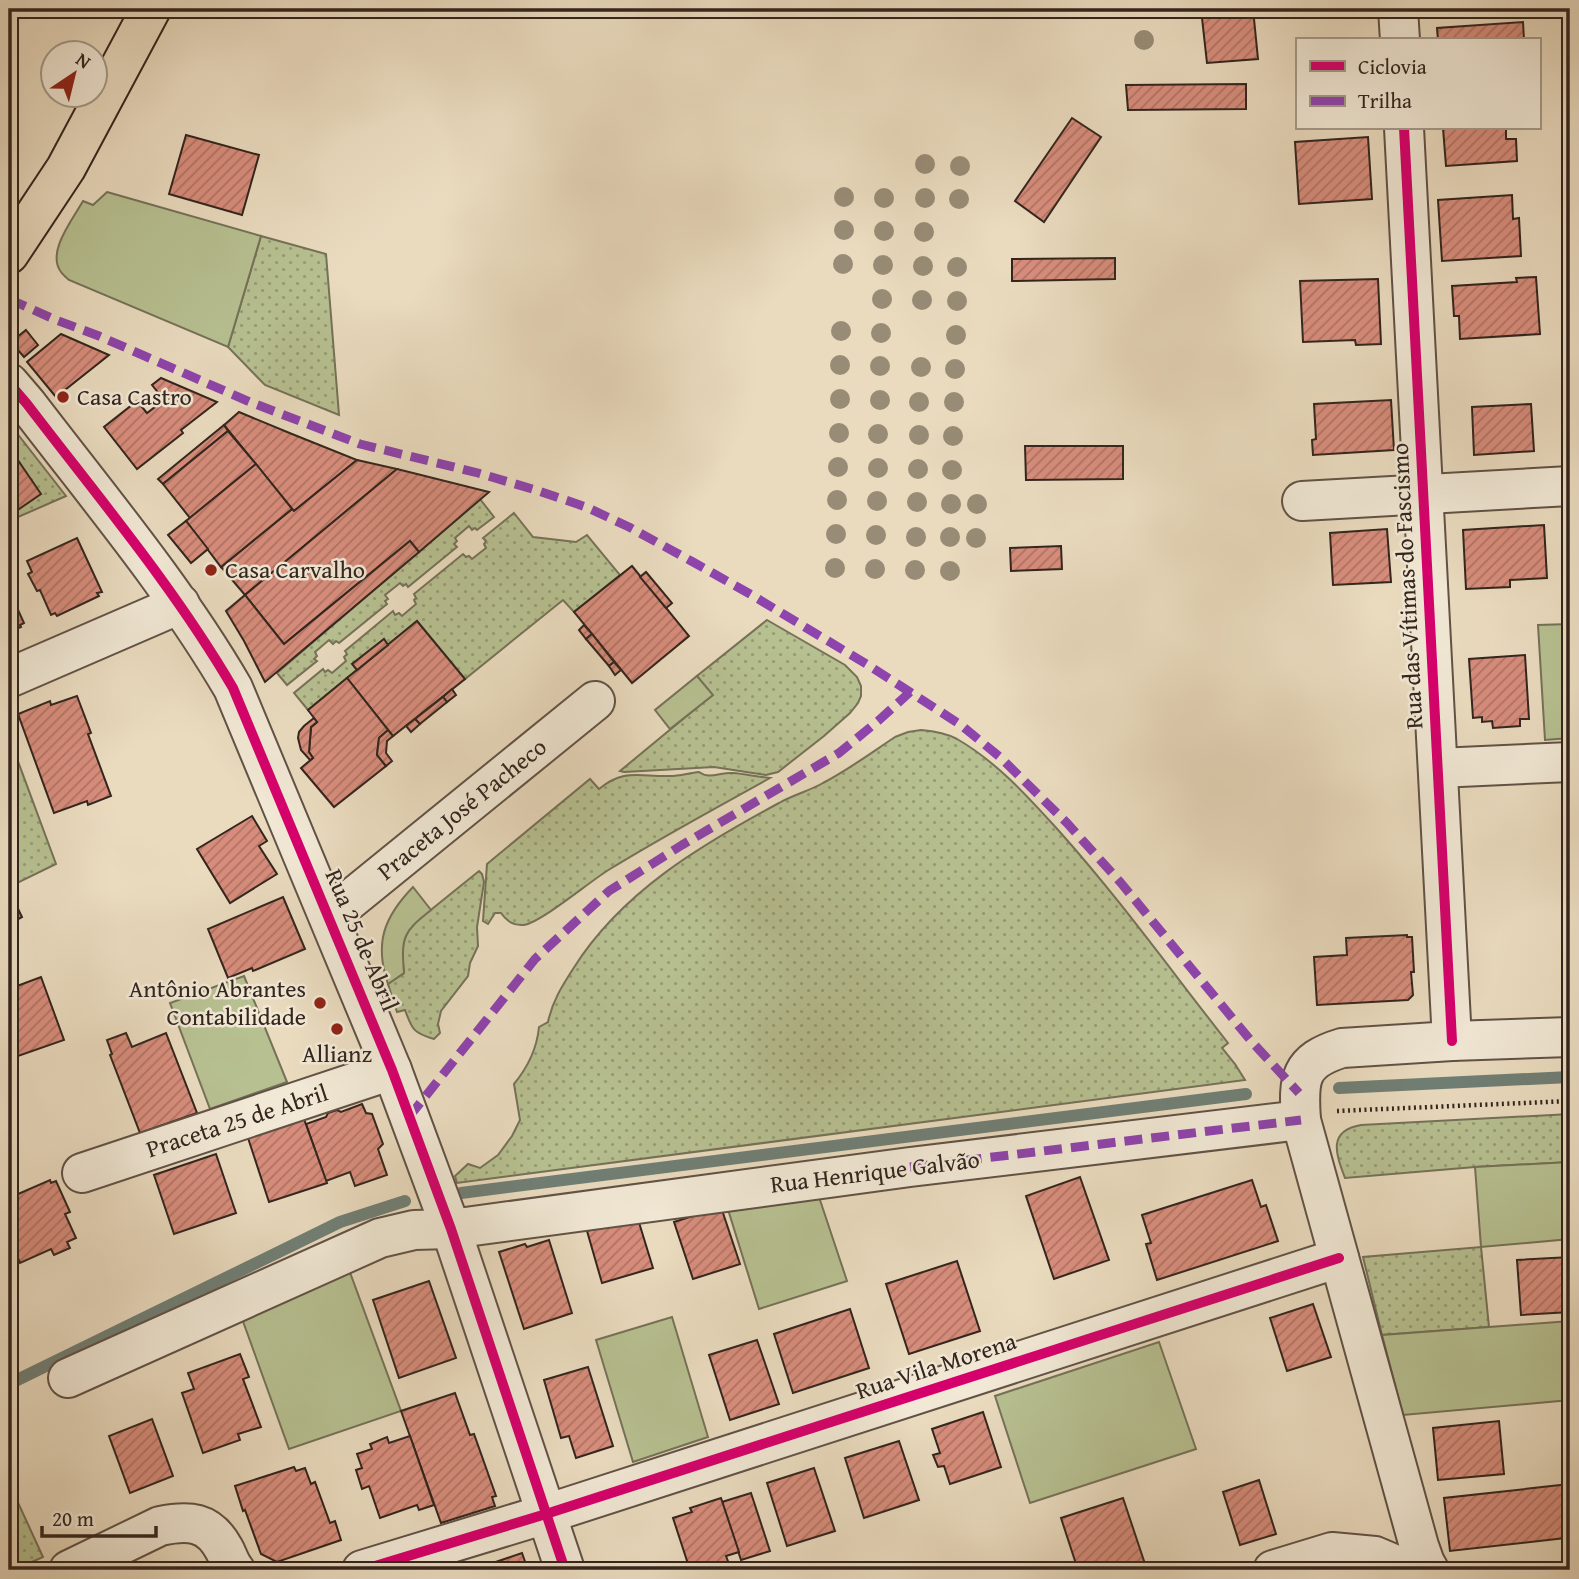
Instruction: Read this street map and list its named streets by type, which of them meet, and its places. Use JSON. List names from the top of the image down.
{
  "streets": {
    "street": [
      "Rua das Vítimas do Fascismo",
      "Praceta José Pacheco",
      "Rua 25 de Abril",
      "Praceta 25 de Abril",
      "Rua Henrique Galvão",
      "Rua Vila Morena"
    ]
  },
  "crossings": [
    ["Praceta José Pacheco", "Rua 25 de Abril"],
    ["Rua 25 de Abril", "Praceta 25 de Abril"],
    ["Rua 25 de Abril", "Rua Henrique Galvão"],
    ["Rua 25 de Abril", "Rua Vila Morena"]
  ],
  "places": [
    "Casa Castro",
    "Casa Carvalho",
    "Antônio Abrantes Contabilidade",
    "Allianz"
  ],
  "legend": ["Ciclovia", "Trilha"],
  "scale_bar": "20 m",
  "north": "top right"
}
